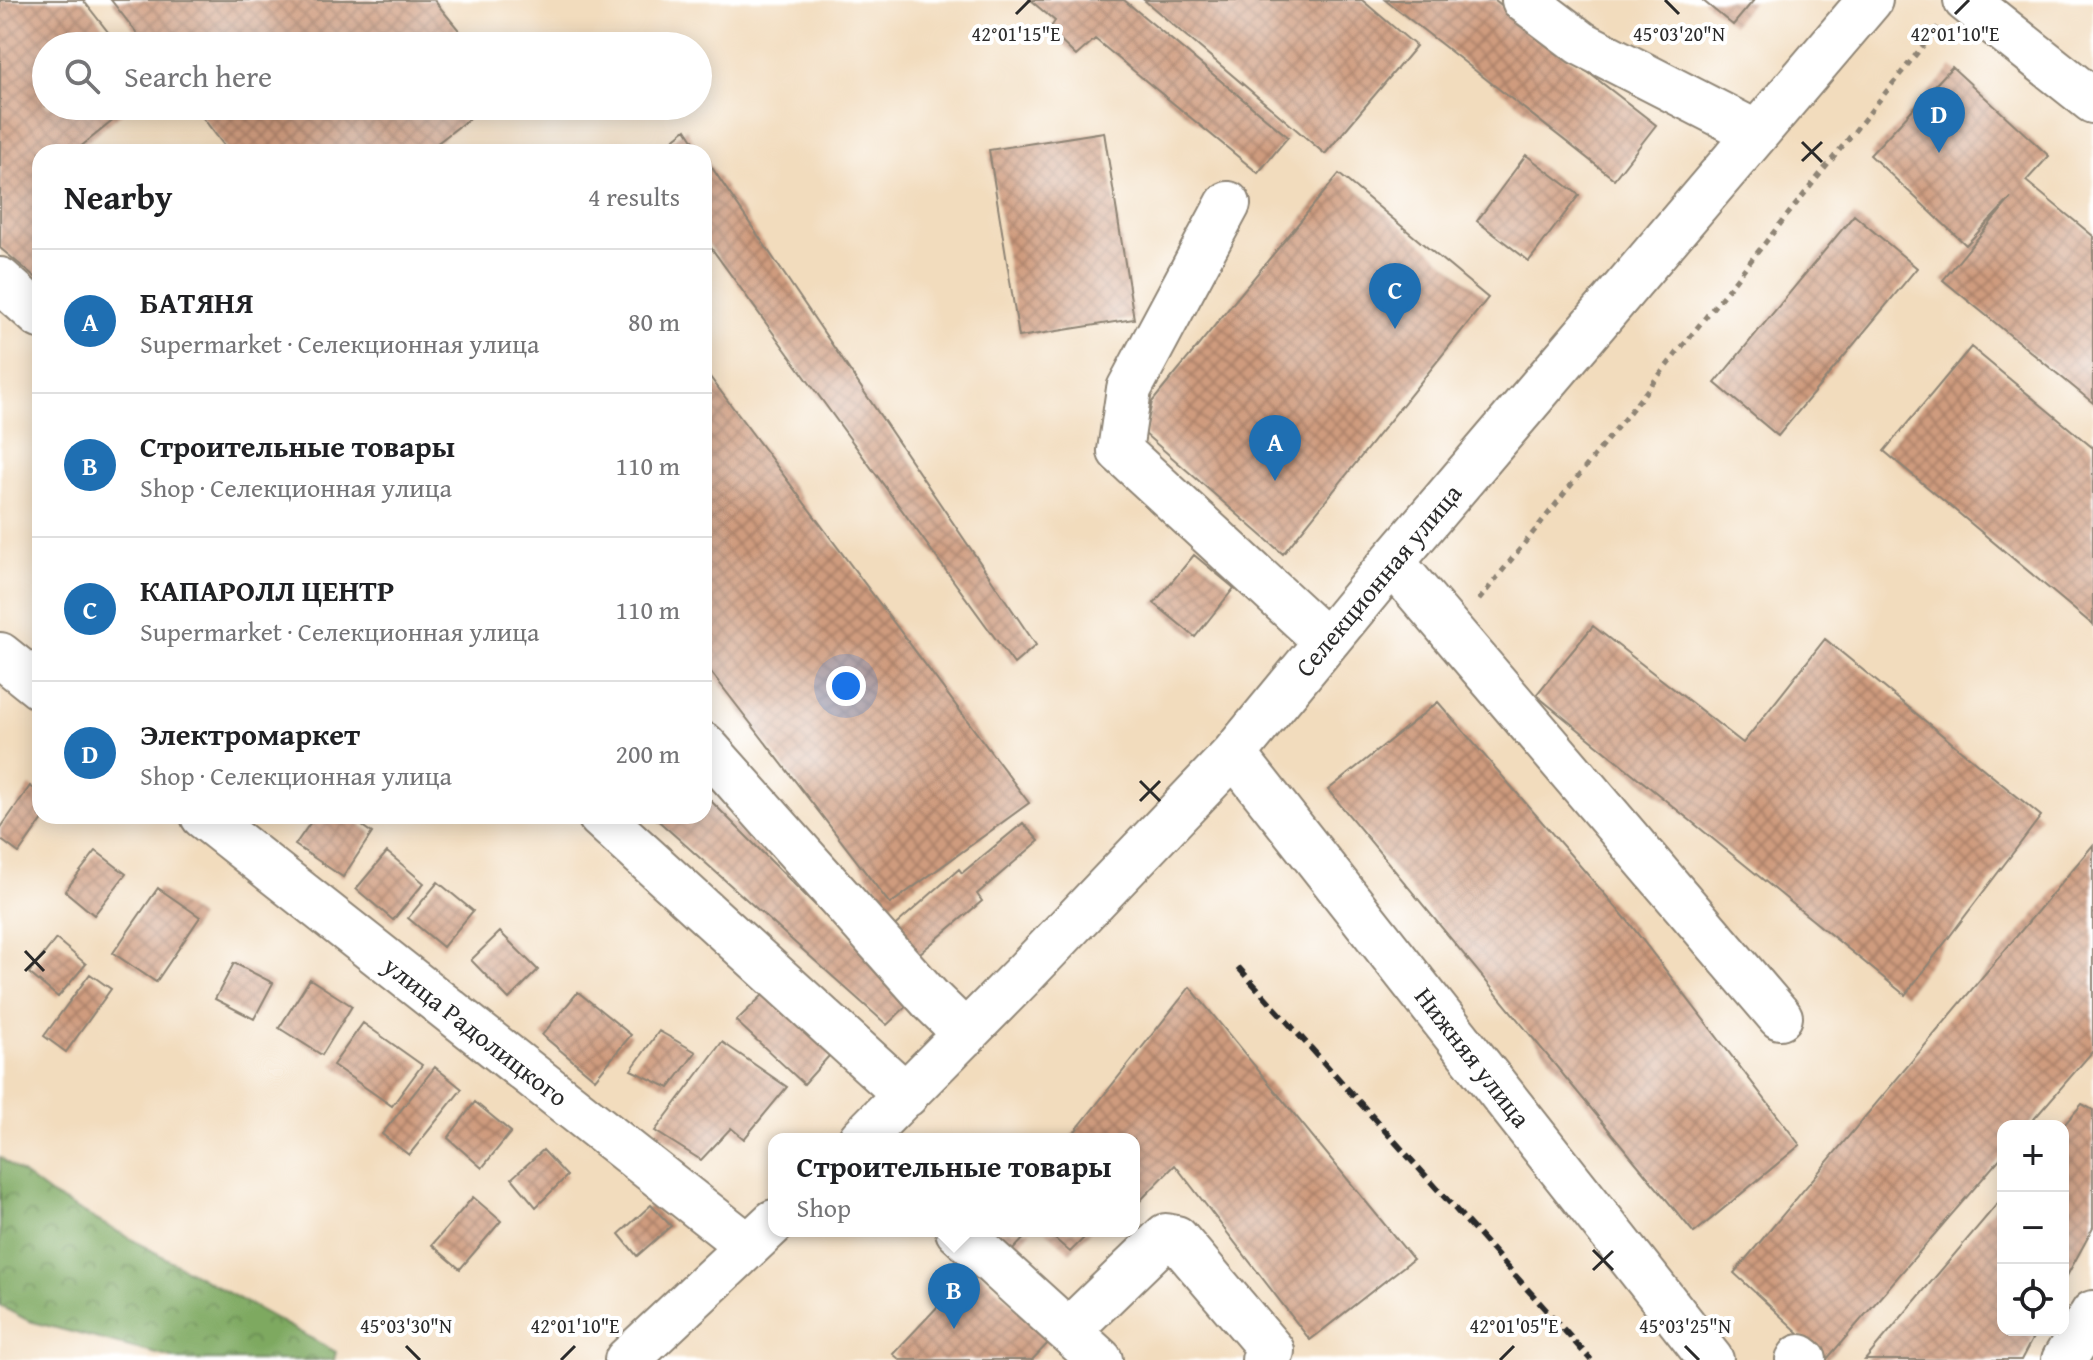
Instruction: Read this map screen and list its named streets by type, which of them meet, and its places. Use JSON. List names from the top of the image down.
{
  "streets": {
    "street": ["Селекционная улица", "улица Радолицкого", "Нижняя улица"]
  },
  "crossings": [
    ["Селекционная улица", "Нижняя улица"]
  ],
  "page": {
    "search": "Search here",
    "pins": [
      "D",
      "C",
      "A",
      "B"
    ],
    "heading": ["Nearby", "4 results"],
    "list": [
      {
        "mark": "A",
        "name": "БАТЯНЯ",
        "note": "Supermarket · Селекционная улица",
        "value": "80 m"
      },
      {
        "mark": "B",
        "name": "Строительные товары",
        "note": "Shop · Селекционная улица",
        "value": "110 m"
      },
      {
        "mark": "C",
        "name": "КАПАРОЛЛ ЦЕНТР",
        "note": "Supermarket · Селекционная улица",
        "value": "110 m"
      },
      {
        "mark": "D",
        "name": "Электромаркет",
        "note": "Shop · Селекционная улица",
        "value": "200 m"
      }
    ],
    "map_buttons": ["+", "−"],
    "popup": ["Строительные товары", "Shop"]
  },
  "coordinates": [
    "42°01'15\"E",
    "42°01'10\"E",
    "45°03'20\"N",
    "45°03'30\"N",
    "45°03'25\"N",
    "42°01'05\"E"
  ]
}
